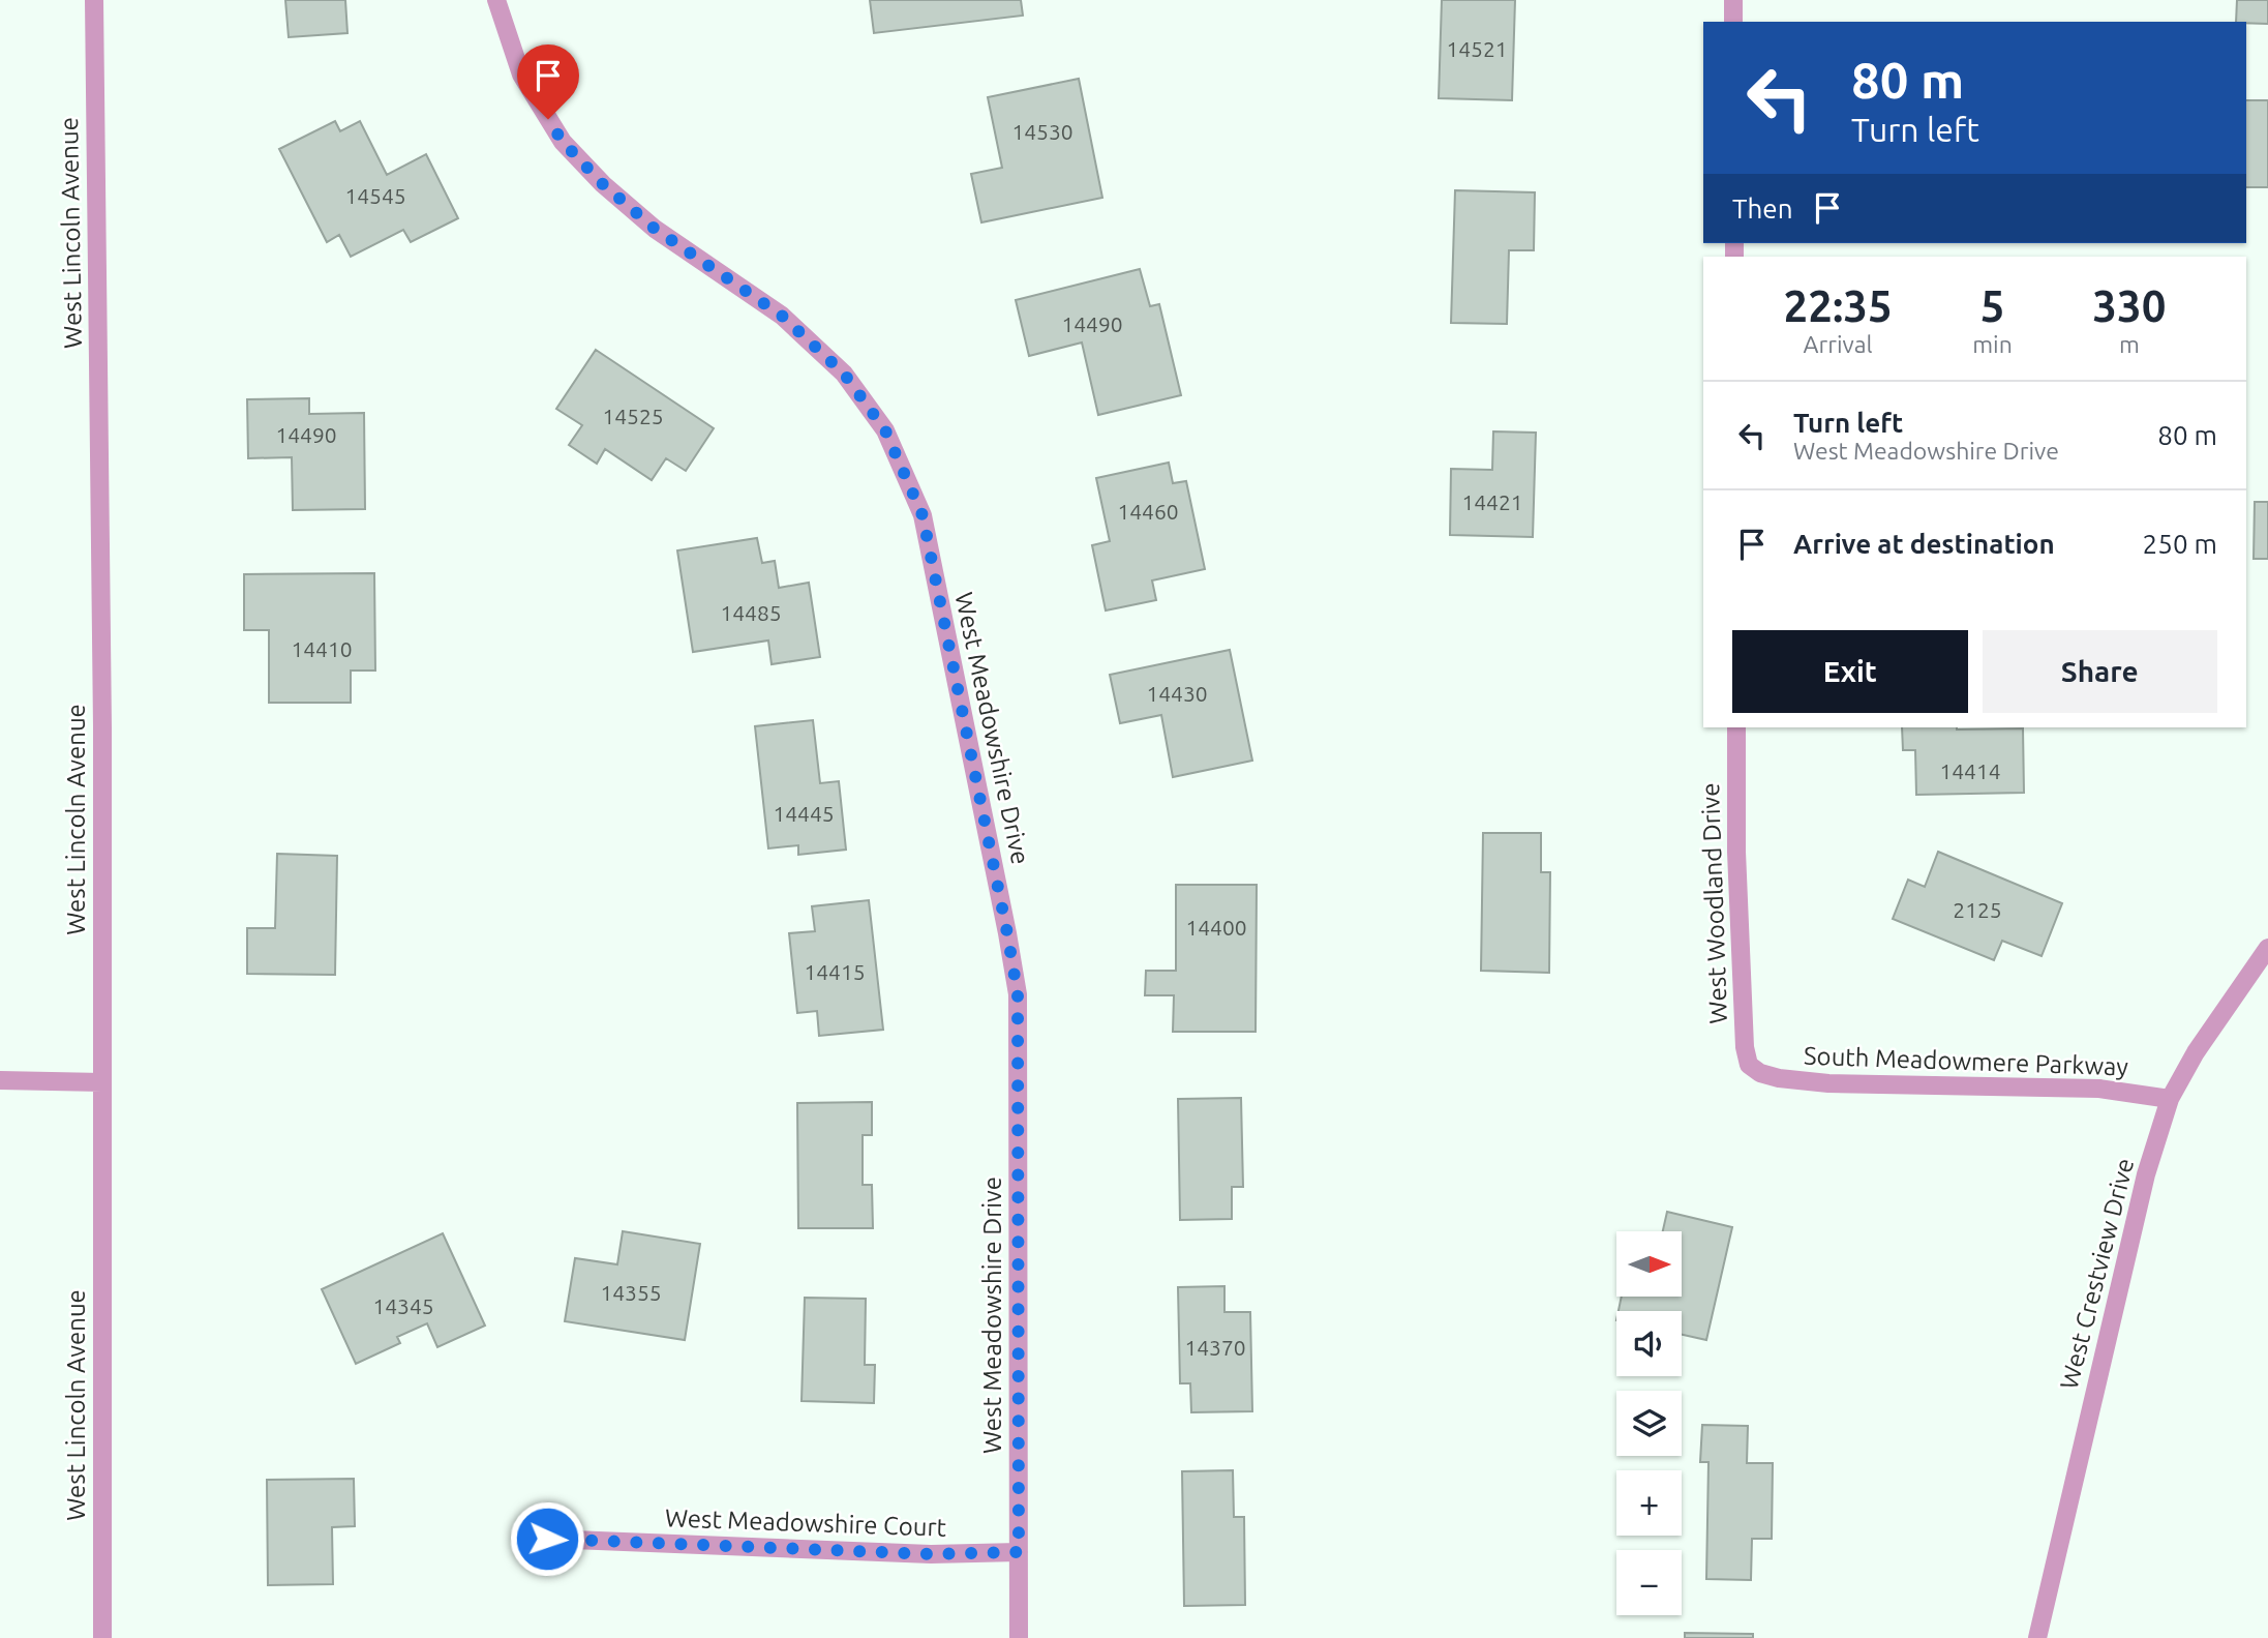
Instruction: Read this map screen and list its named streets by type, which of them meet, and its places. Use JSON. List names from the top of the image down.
{
  "streets": {
    "street": [
      "West Lincoln Avenue",
      "West Meadowshire Drive",
      "West Woodland Drive",
      "South Meadowmere Parkway",
      "West Crestview Drive",
      "West Meadowshire Court"
    ]
  },
  "crossings": [
    ["West Meadowshire Drive", "West Meadowshire Court"],
    ["West Woodland Drive", "South Meadowmere Parkway"],
    ["South Meadowmere Parkway", "West Crestview Drive"]
  ],
  "house_numbers": [
    "14521",
    "14530",
    "14545",
    "14490",
    "14525",
    "14490",
    "14421",
    "14460",
    "14485",
    "14410",
    "14430",
    "14414",
    "14445",
    "2125",
    "14400",
    "14415",
    "14355",
    "14345",
    "14370"
  ],
  "north": "right",
  "page": {
    "turn": ["80 m", "Turn left"],
    "then": "Then",
    "eta": [
      "22:35",
      "Arrival",
      "5",
      "min",
      "330",
      "m"
    ],
    "list": [
      {
        "name": "Turn left",
        "note": "West Meadowshire Drive",
        "value": "80 m"
      },
      {
        "name": "Arrive at destination",
        "value": "250 m"
      }
    ],
    "buttons": ["Exit", "Share"],
    "map_buttons": ["+", "−"]
  }
}
